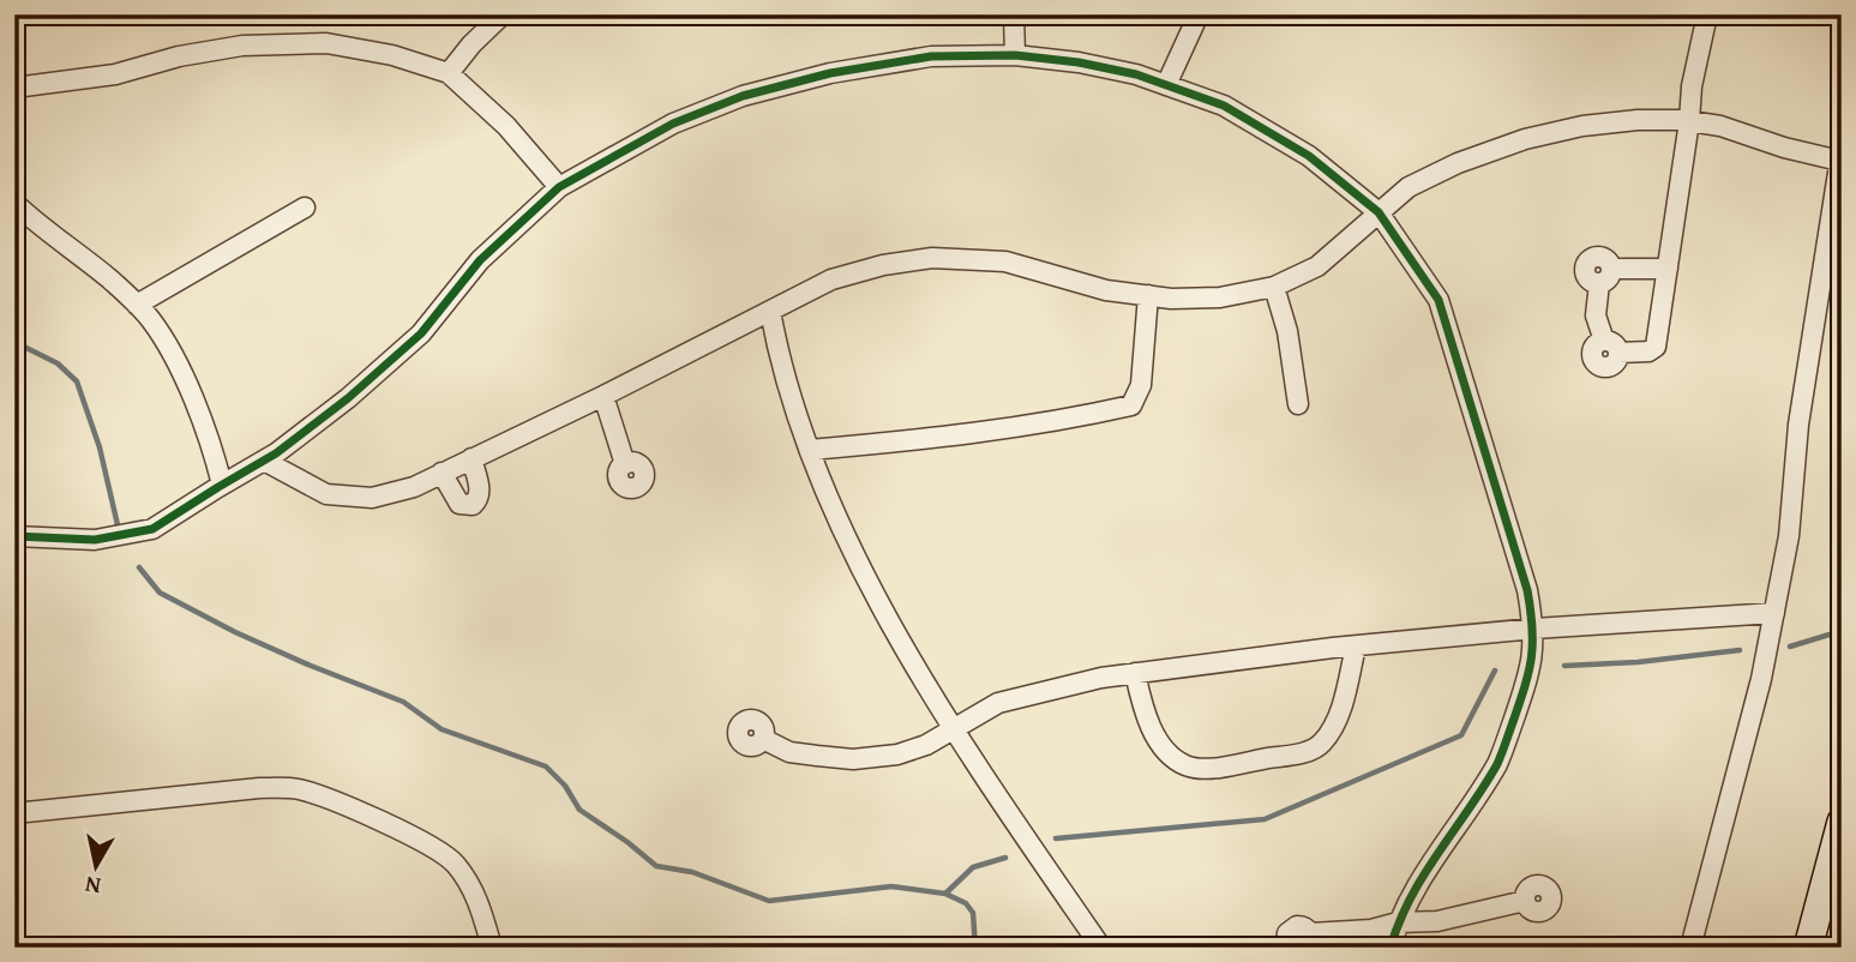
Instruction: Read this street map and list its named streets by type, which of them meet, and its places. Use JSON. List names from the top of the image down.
{
  "north": "bottom"
}
